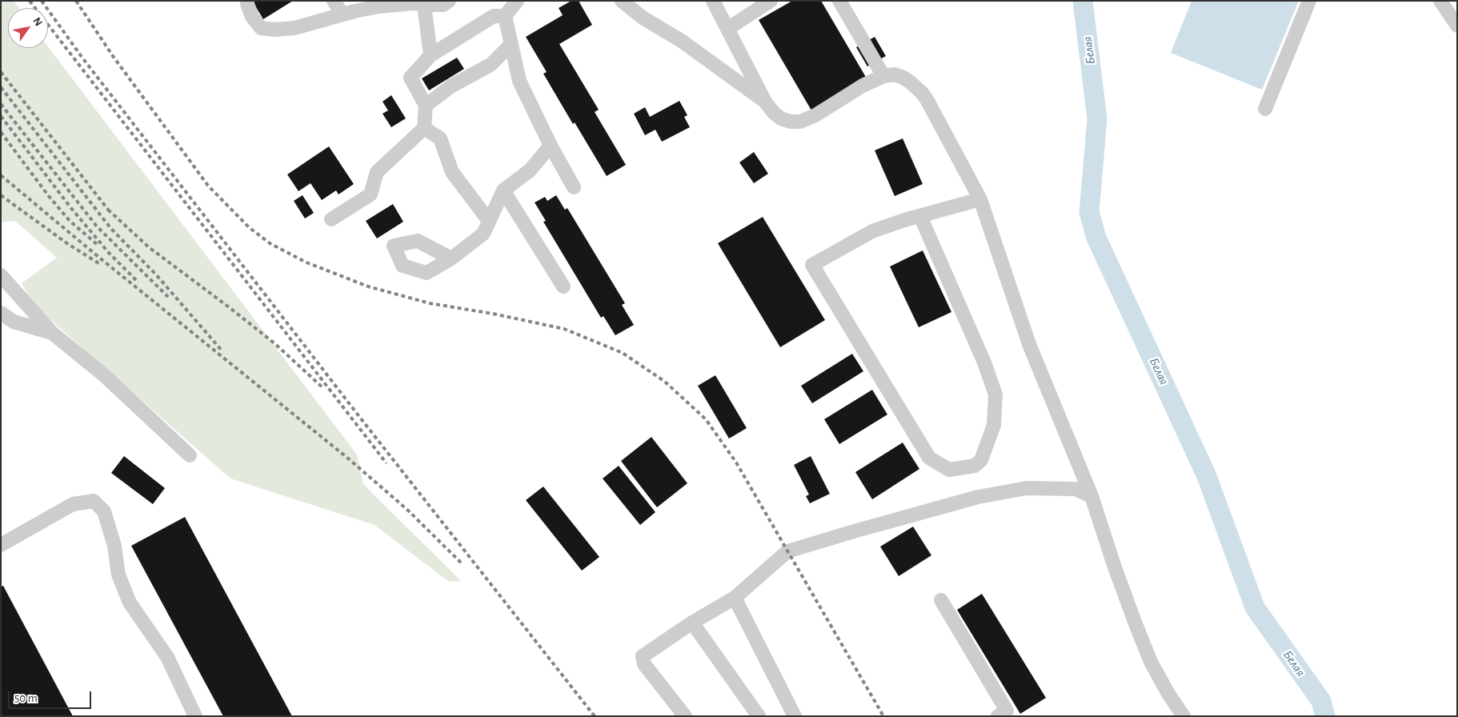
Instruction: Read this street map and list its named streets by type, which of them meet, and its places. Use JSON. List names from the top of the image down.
{
  "water": ["Белая"],
  "scale_bar": "50 m",
  "north": "top right"
}
